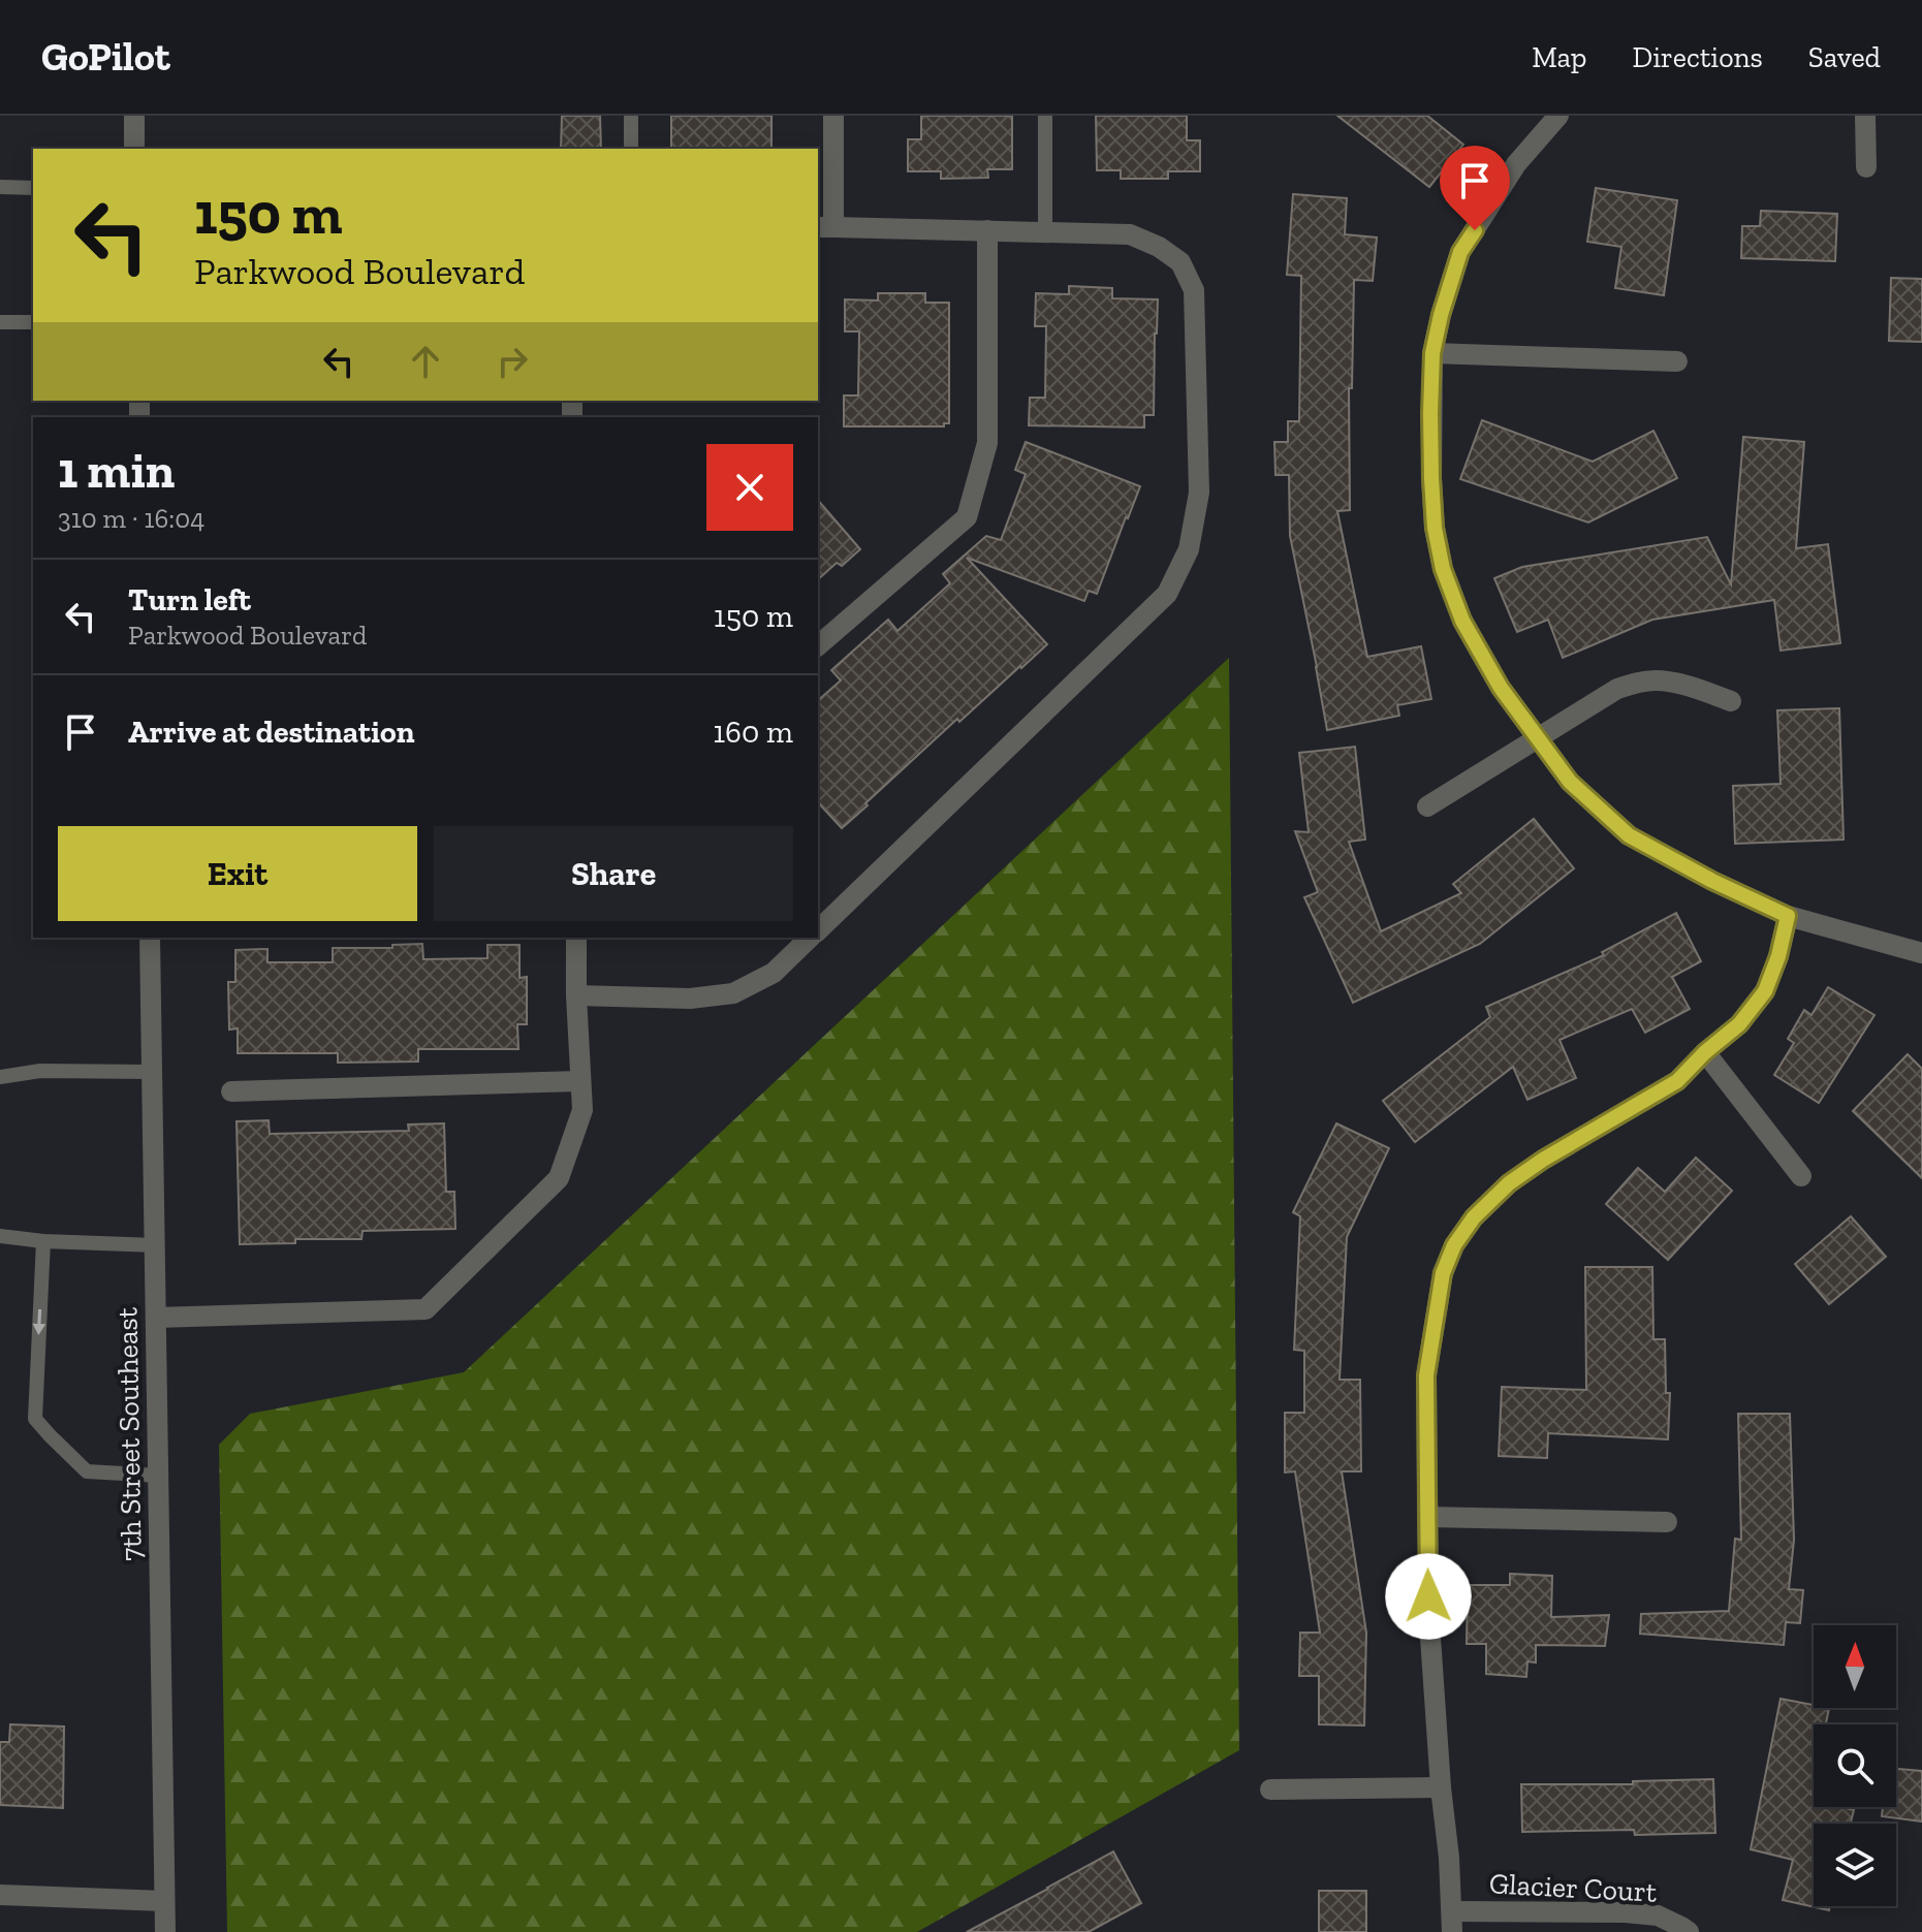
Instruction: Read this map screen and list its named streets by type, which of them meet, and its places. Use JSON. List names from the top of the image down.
{
  "streets": {
    "street": ["7th Street Southeast", "Glacier Court"]
  },
  "north": "top",
  "page": {
    "header": "GoPilot",
    "nav": ["Map", "Directions", "Saved"],
    "turn": ["150 m", "Parkwood Boulevard"],
    "heading": ["1 min", "310 m · 16:04"],
    "list": [
      {
        "name": "Turn left",
        "note": "Parkwood Boulevard",
        "value": "150 m"
      },
      {
        "name": "Arrive at destination",
        "value": "160 m"
      }
    ],
    "buttons": ["Exit", "Share"]
  }
}
